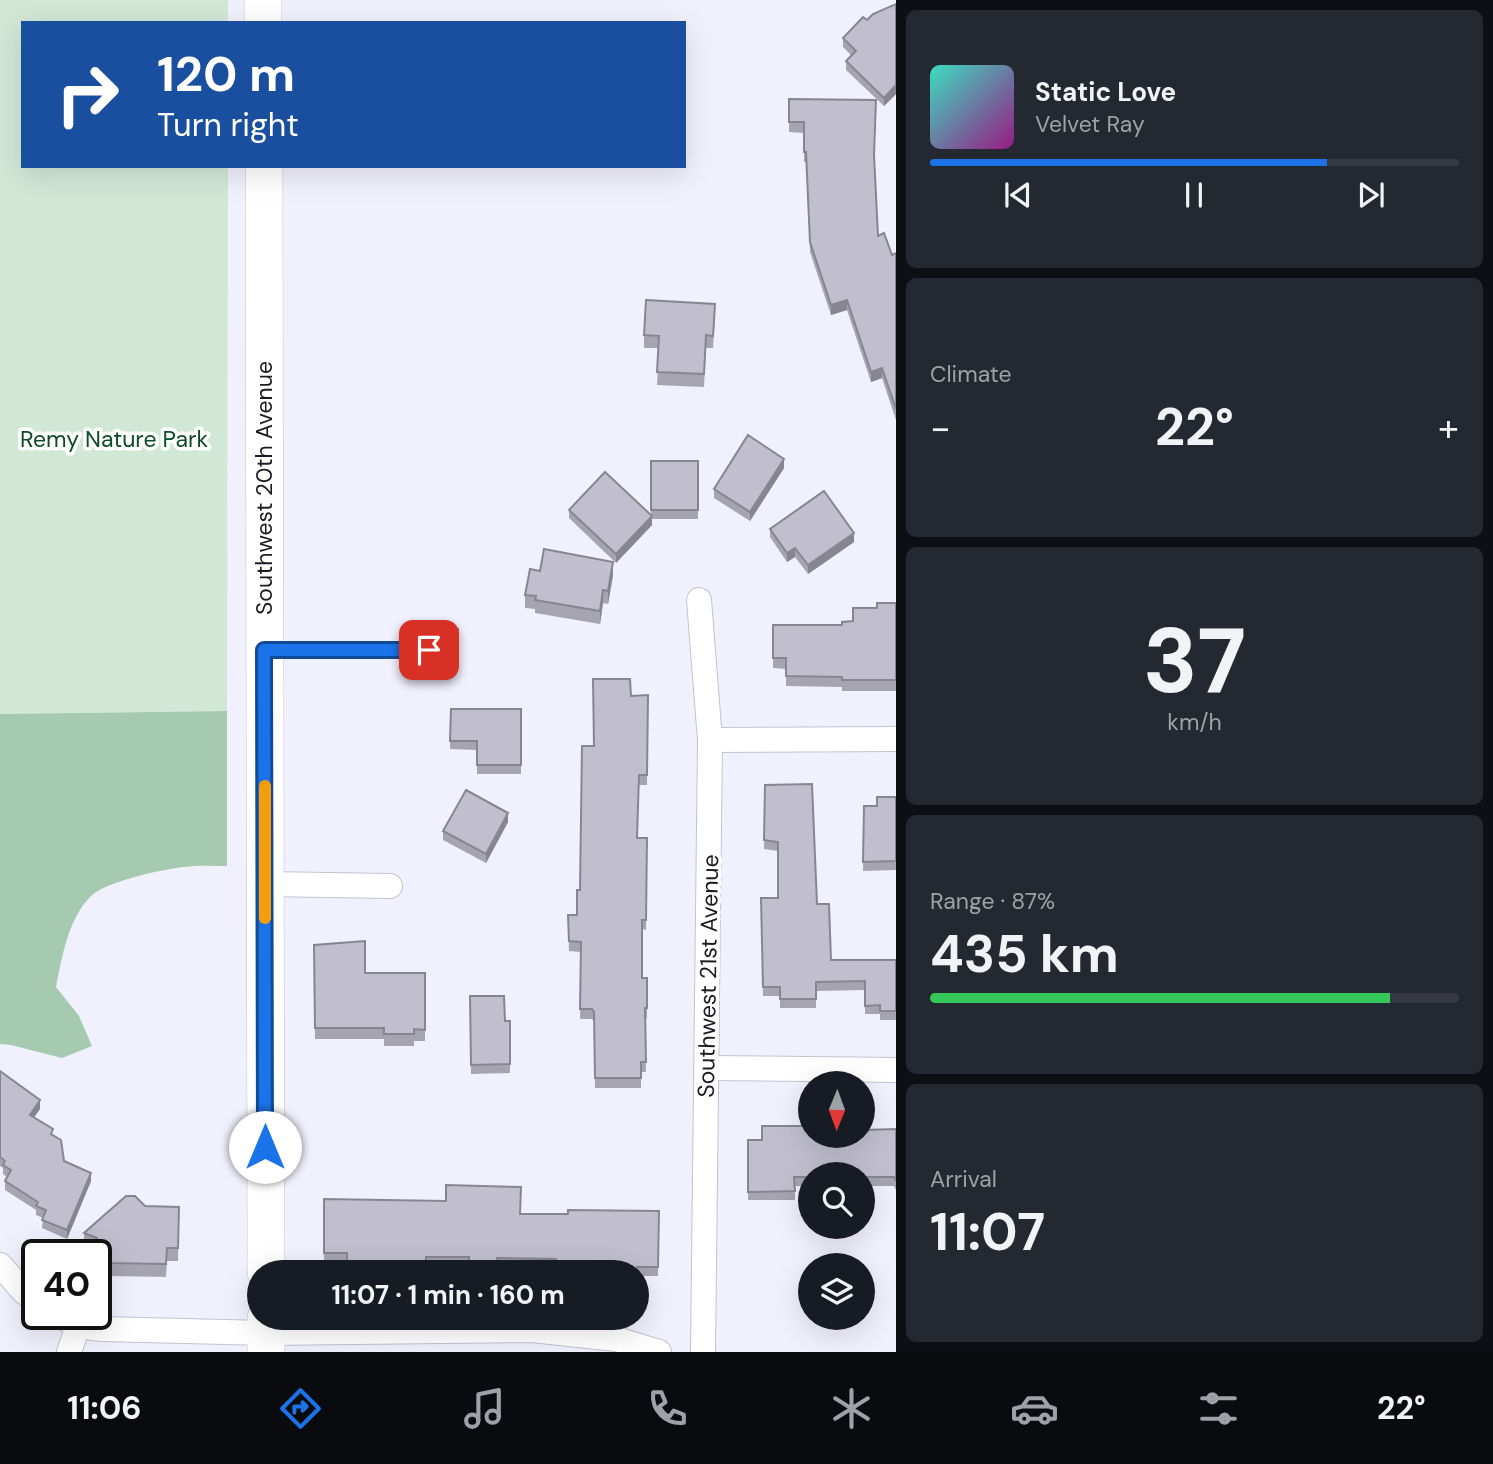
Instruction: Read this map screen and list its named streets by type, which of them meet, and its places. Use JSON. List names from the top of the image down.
{
  "streets": {
    "street": ["Southwest 20th Avenue", "Southwest 21st Avenue"]
  },
  "parks": ["Remy Nature Park"],
  "north": "bottom",
  "page": {
    "turn": ["120 m", "Turn right"],
    "song": ["Static Love", "Velvet Ray"],
    "tile": [
      "Climate",
      ["37", "km/h"],
      ["Range · 87%", "435 km"],
      ["Arrival", "11:07"]
    ],
    "heat": ["−", "22°", "+"],
    "limit": "40",
    "trip": "11:07 · 1 min · 160 m",
    "tabs": ["11:06", "22°"]
  }
}
